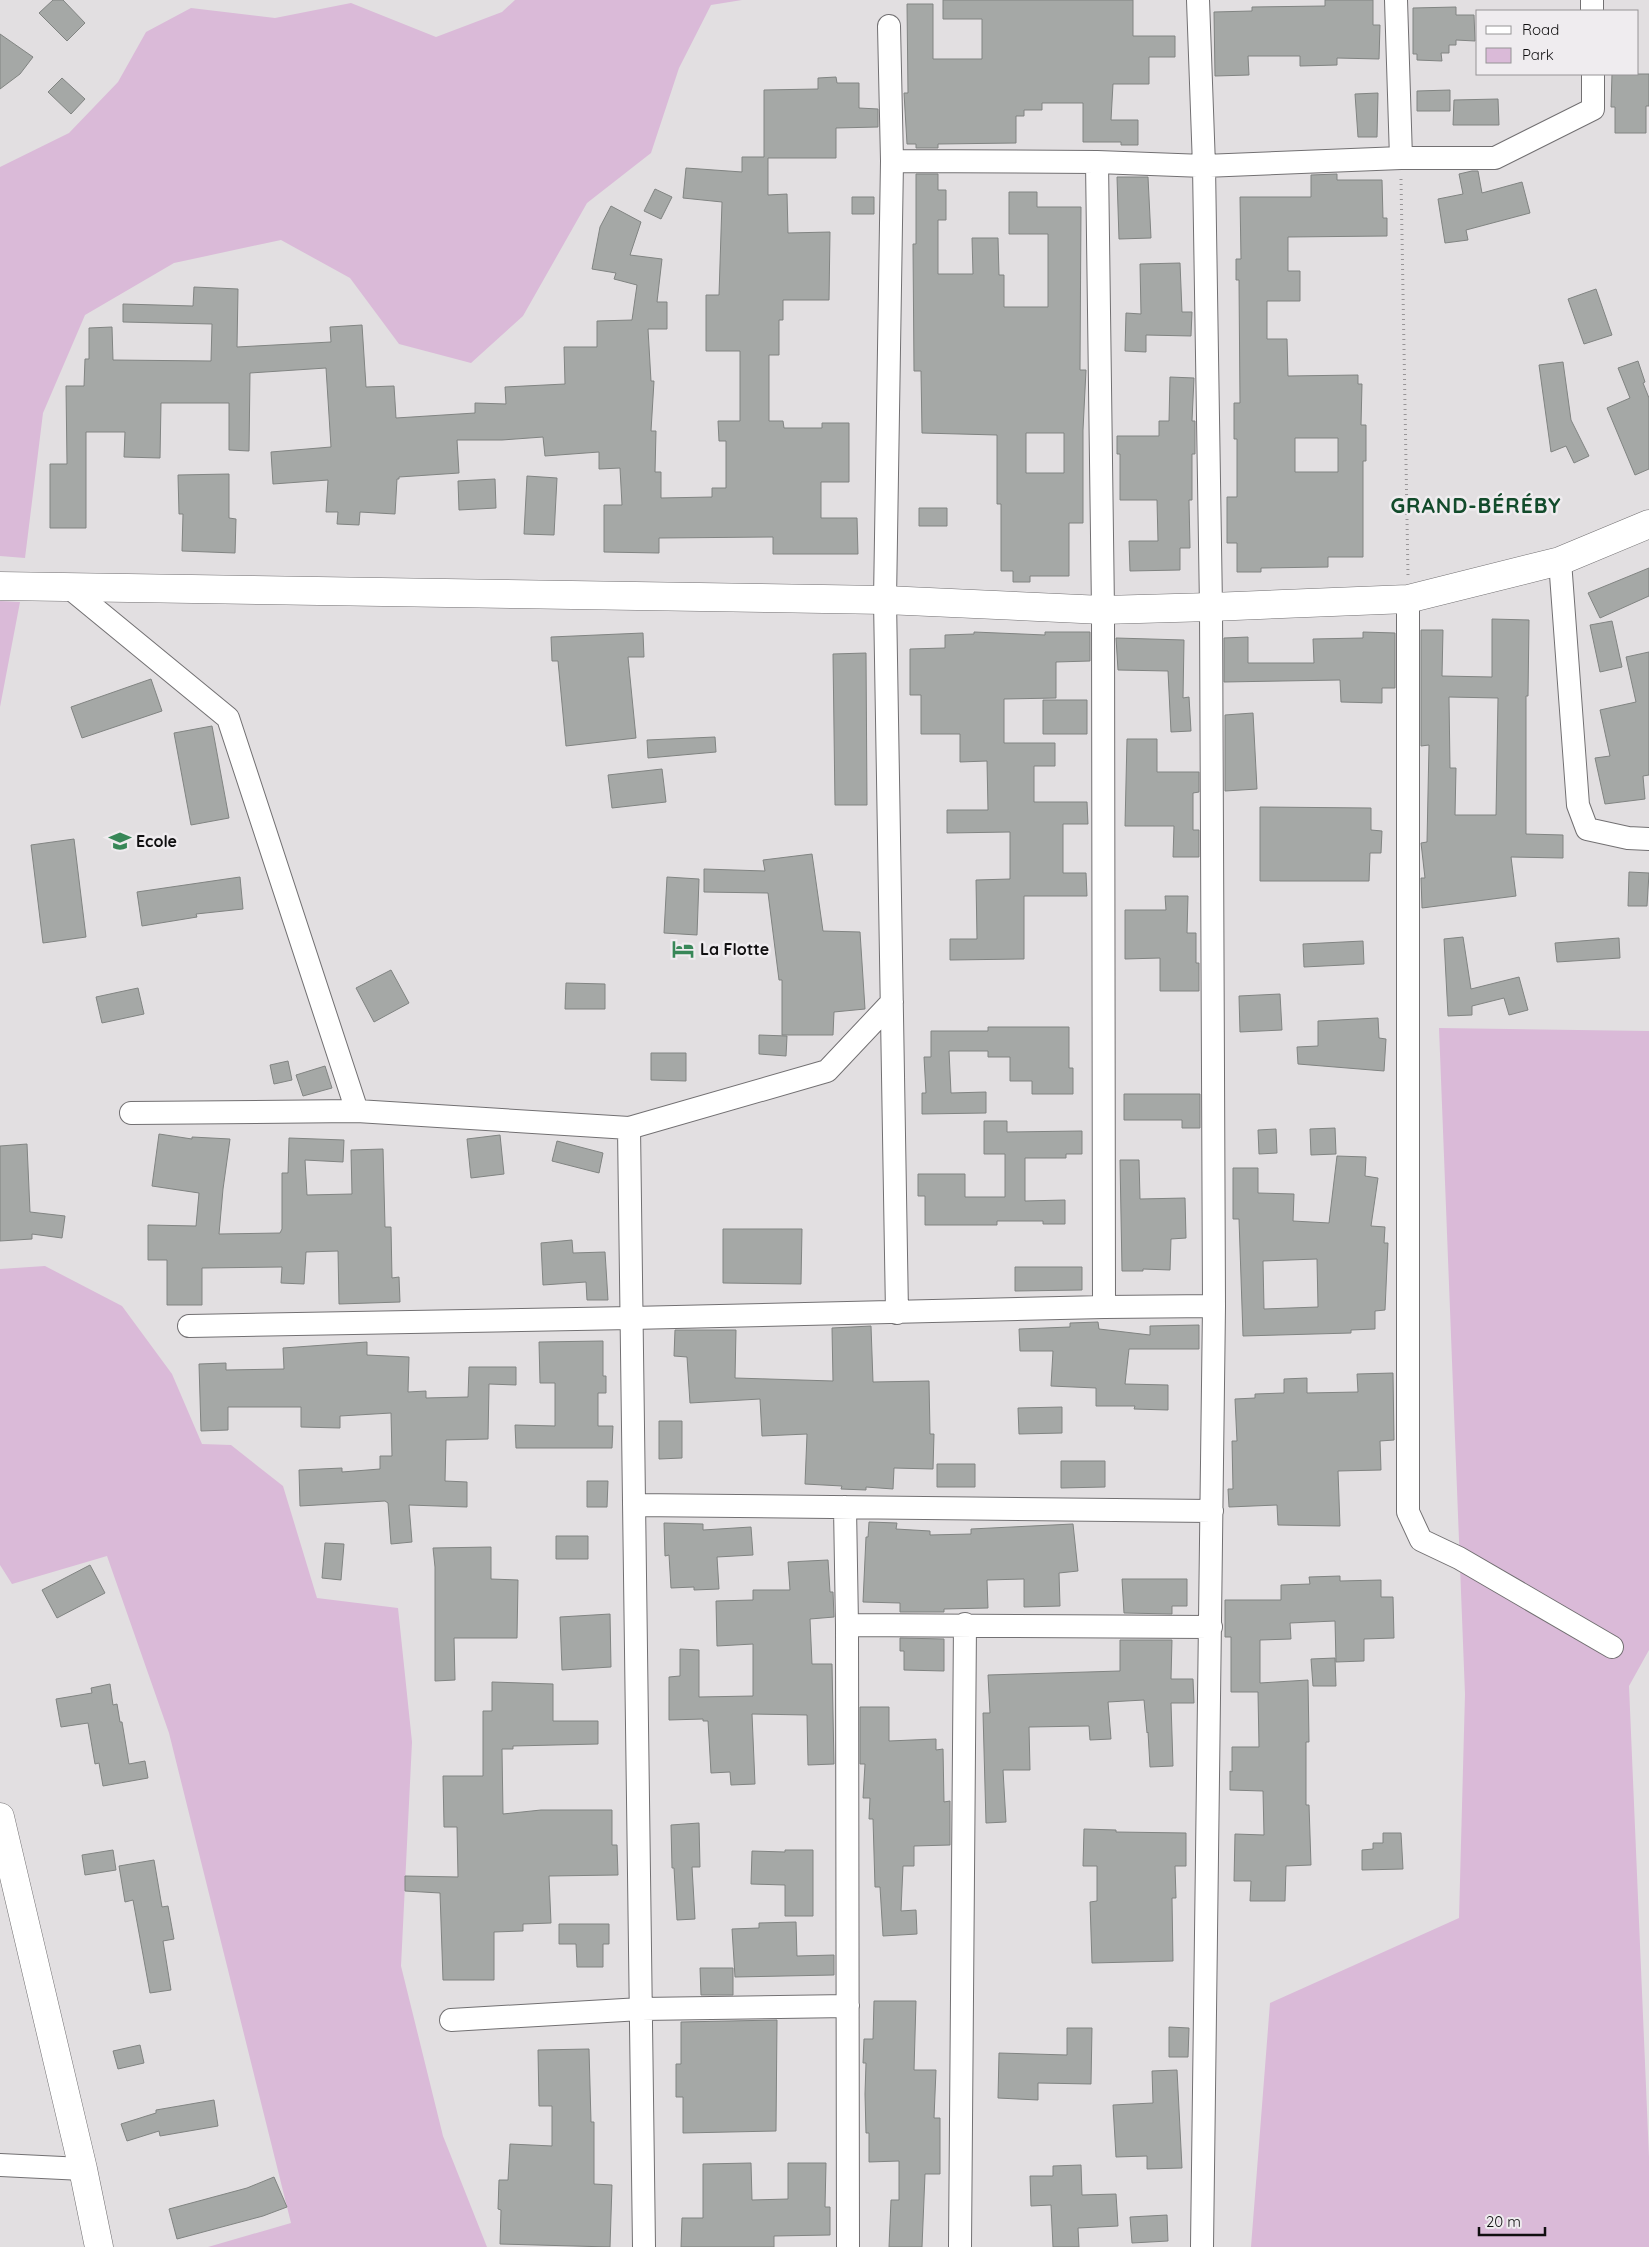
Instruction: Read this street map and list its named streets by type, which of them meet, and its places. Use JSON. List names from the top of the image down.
{
  "districts": ["GRAND-BÉRÉBY"],
  "places": {
    "school or university": ["Ecole"],
    "hotel": ["La Flotte"]
  },
  "legend": ["Road", "Park"],
  "scale_bar": "20 m"
}
